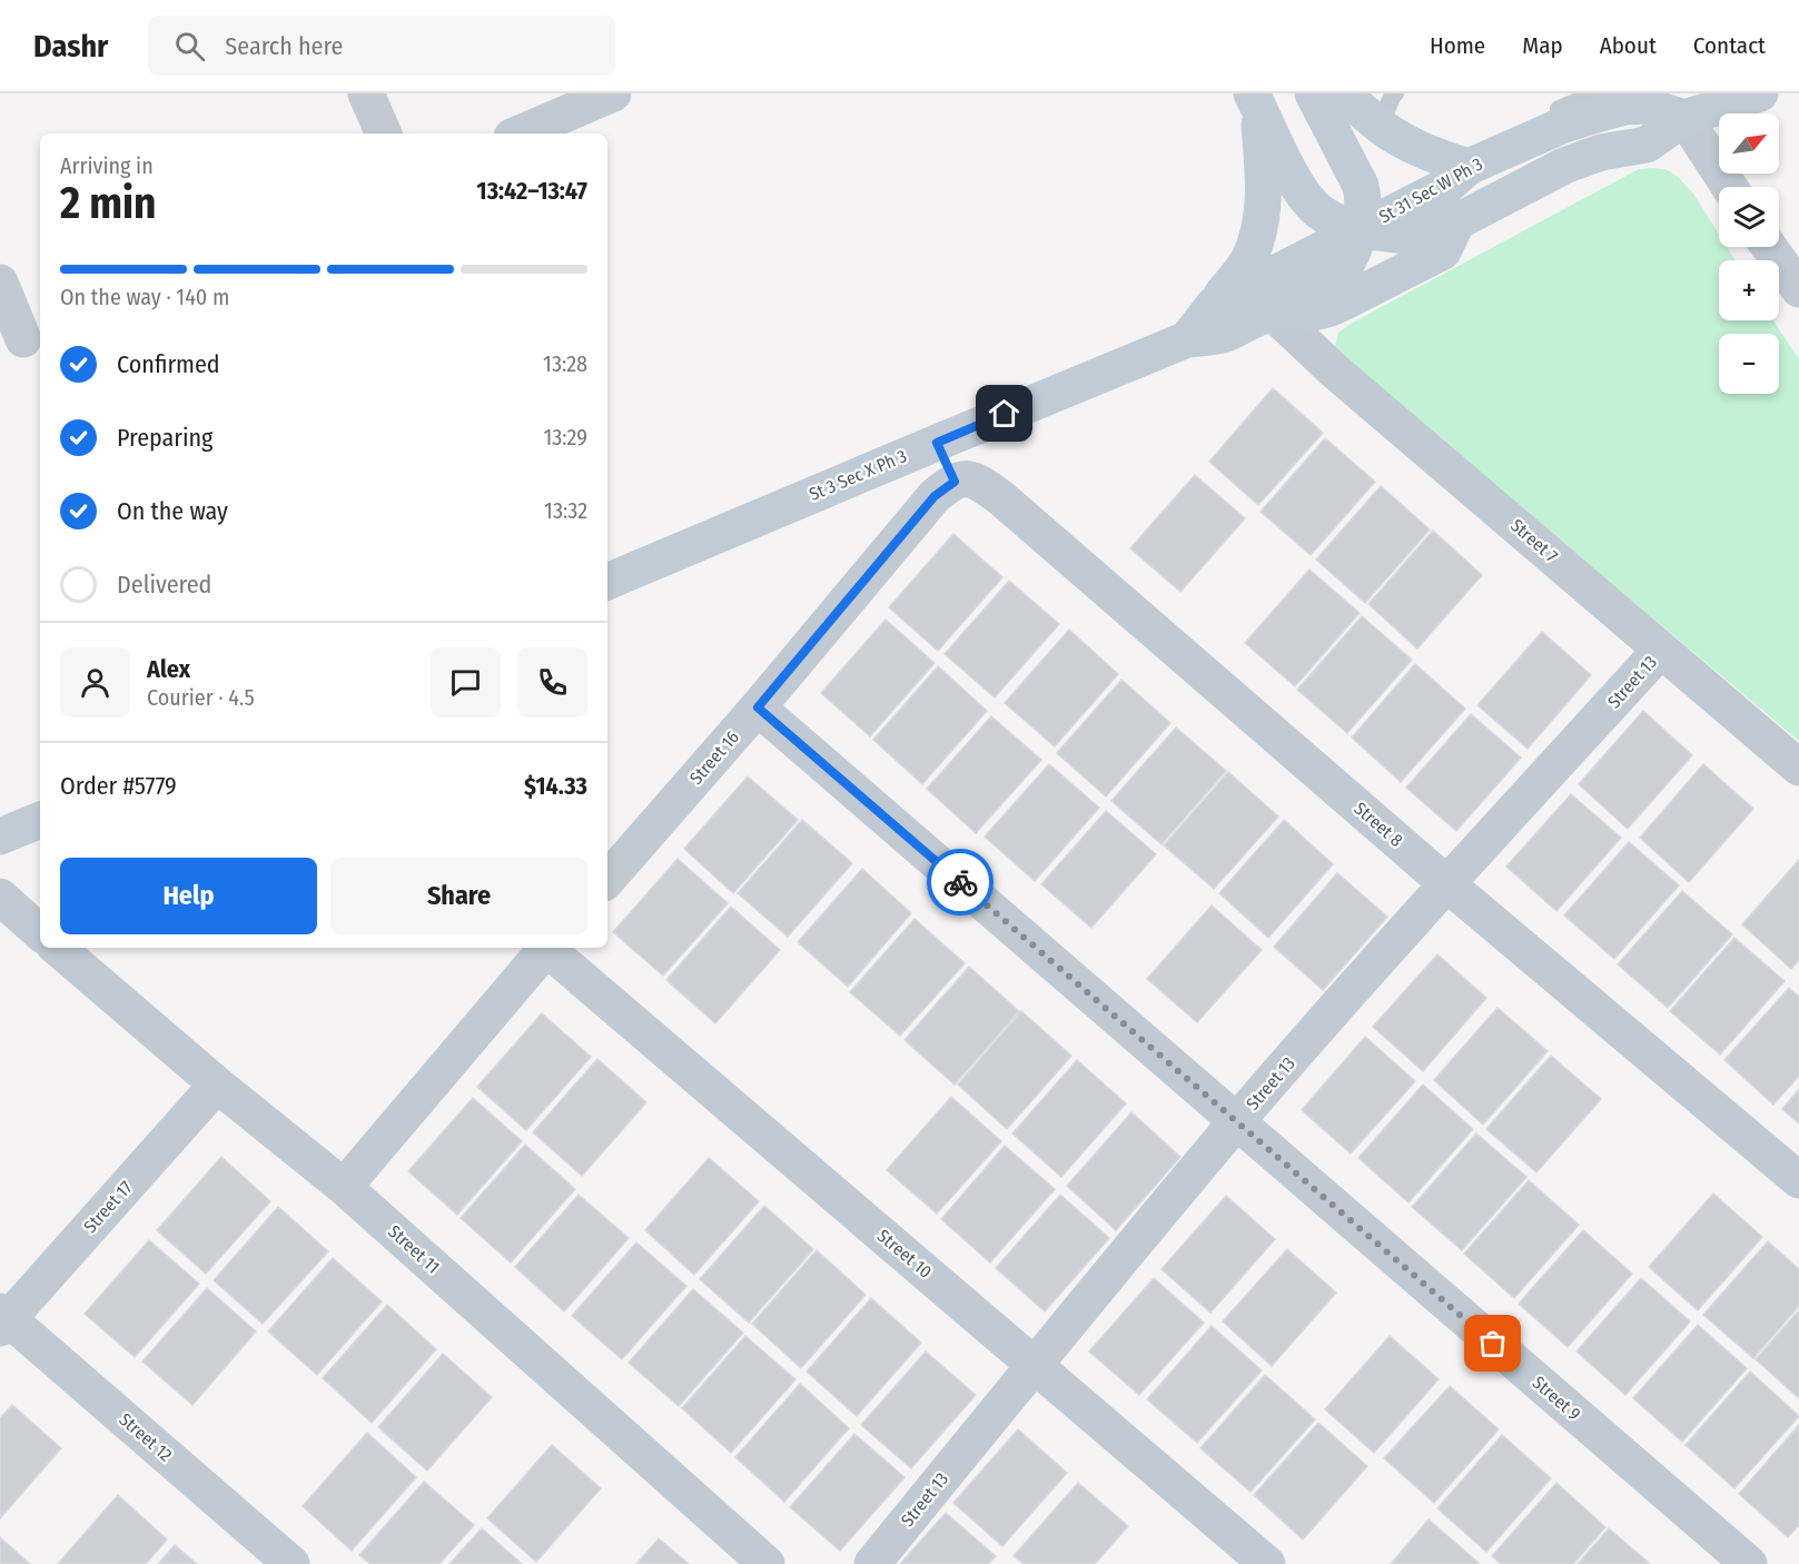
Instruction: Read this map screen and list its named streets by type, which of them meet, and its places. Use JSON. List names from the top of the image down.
{
  "streets": {
    "main road": ["St 31 Sec W Ph 3", "St 3 Sec X Ph 3"],
    "street": [
      "Street 7",
      "Street 13",
      "Street 16",
      "Street 8",
      "Street 17",
      "Street 11",
      "Street 10",
      "Street 9",
      "Street 12"
    ]
  },
  "crossings": [
    ["St 31 Sec W Ph 3", "St 3 Sec X Ph 3"],
    ["St 3 Sec X Ph 3", "Street 7"],
    ["Street 7", "Street 13"],
    ["Street 13", "Street 8"],
    ["Street 13", "Street 10"],
    ["Street 13", "Street 9"],
    ["Street 16", "Street 8"],
    ["Street 16", "Street 9"],
    ["Street 17", "Street 11"],
    ["Street 17", "Street 12"]
  ],
  "north": "top right",
  "page": {
    "header": "Dashr",
    "search": "Search here",
    "nav": [
      "Home",
      "Map",
      "About",
      "Contact"
    ],
    "map_buttons": ["+", "−"],
    "heading": ["2 min", "Arriving in", "13:42–13:47"],
    "panel": [
      "Alex",
      "Courier · 4.5",
      "Order #5779",
      "$14.33"
    ],
    "bar": "On the way · 140 m",
    "list": [
      ["Confirmed", "13:28"],
      ["Preparing", "13:29"],
      ["On the way", "13:32"],
      "Delivered"
    ],
    "buttons": ["Help", "Share"]
  }
}
